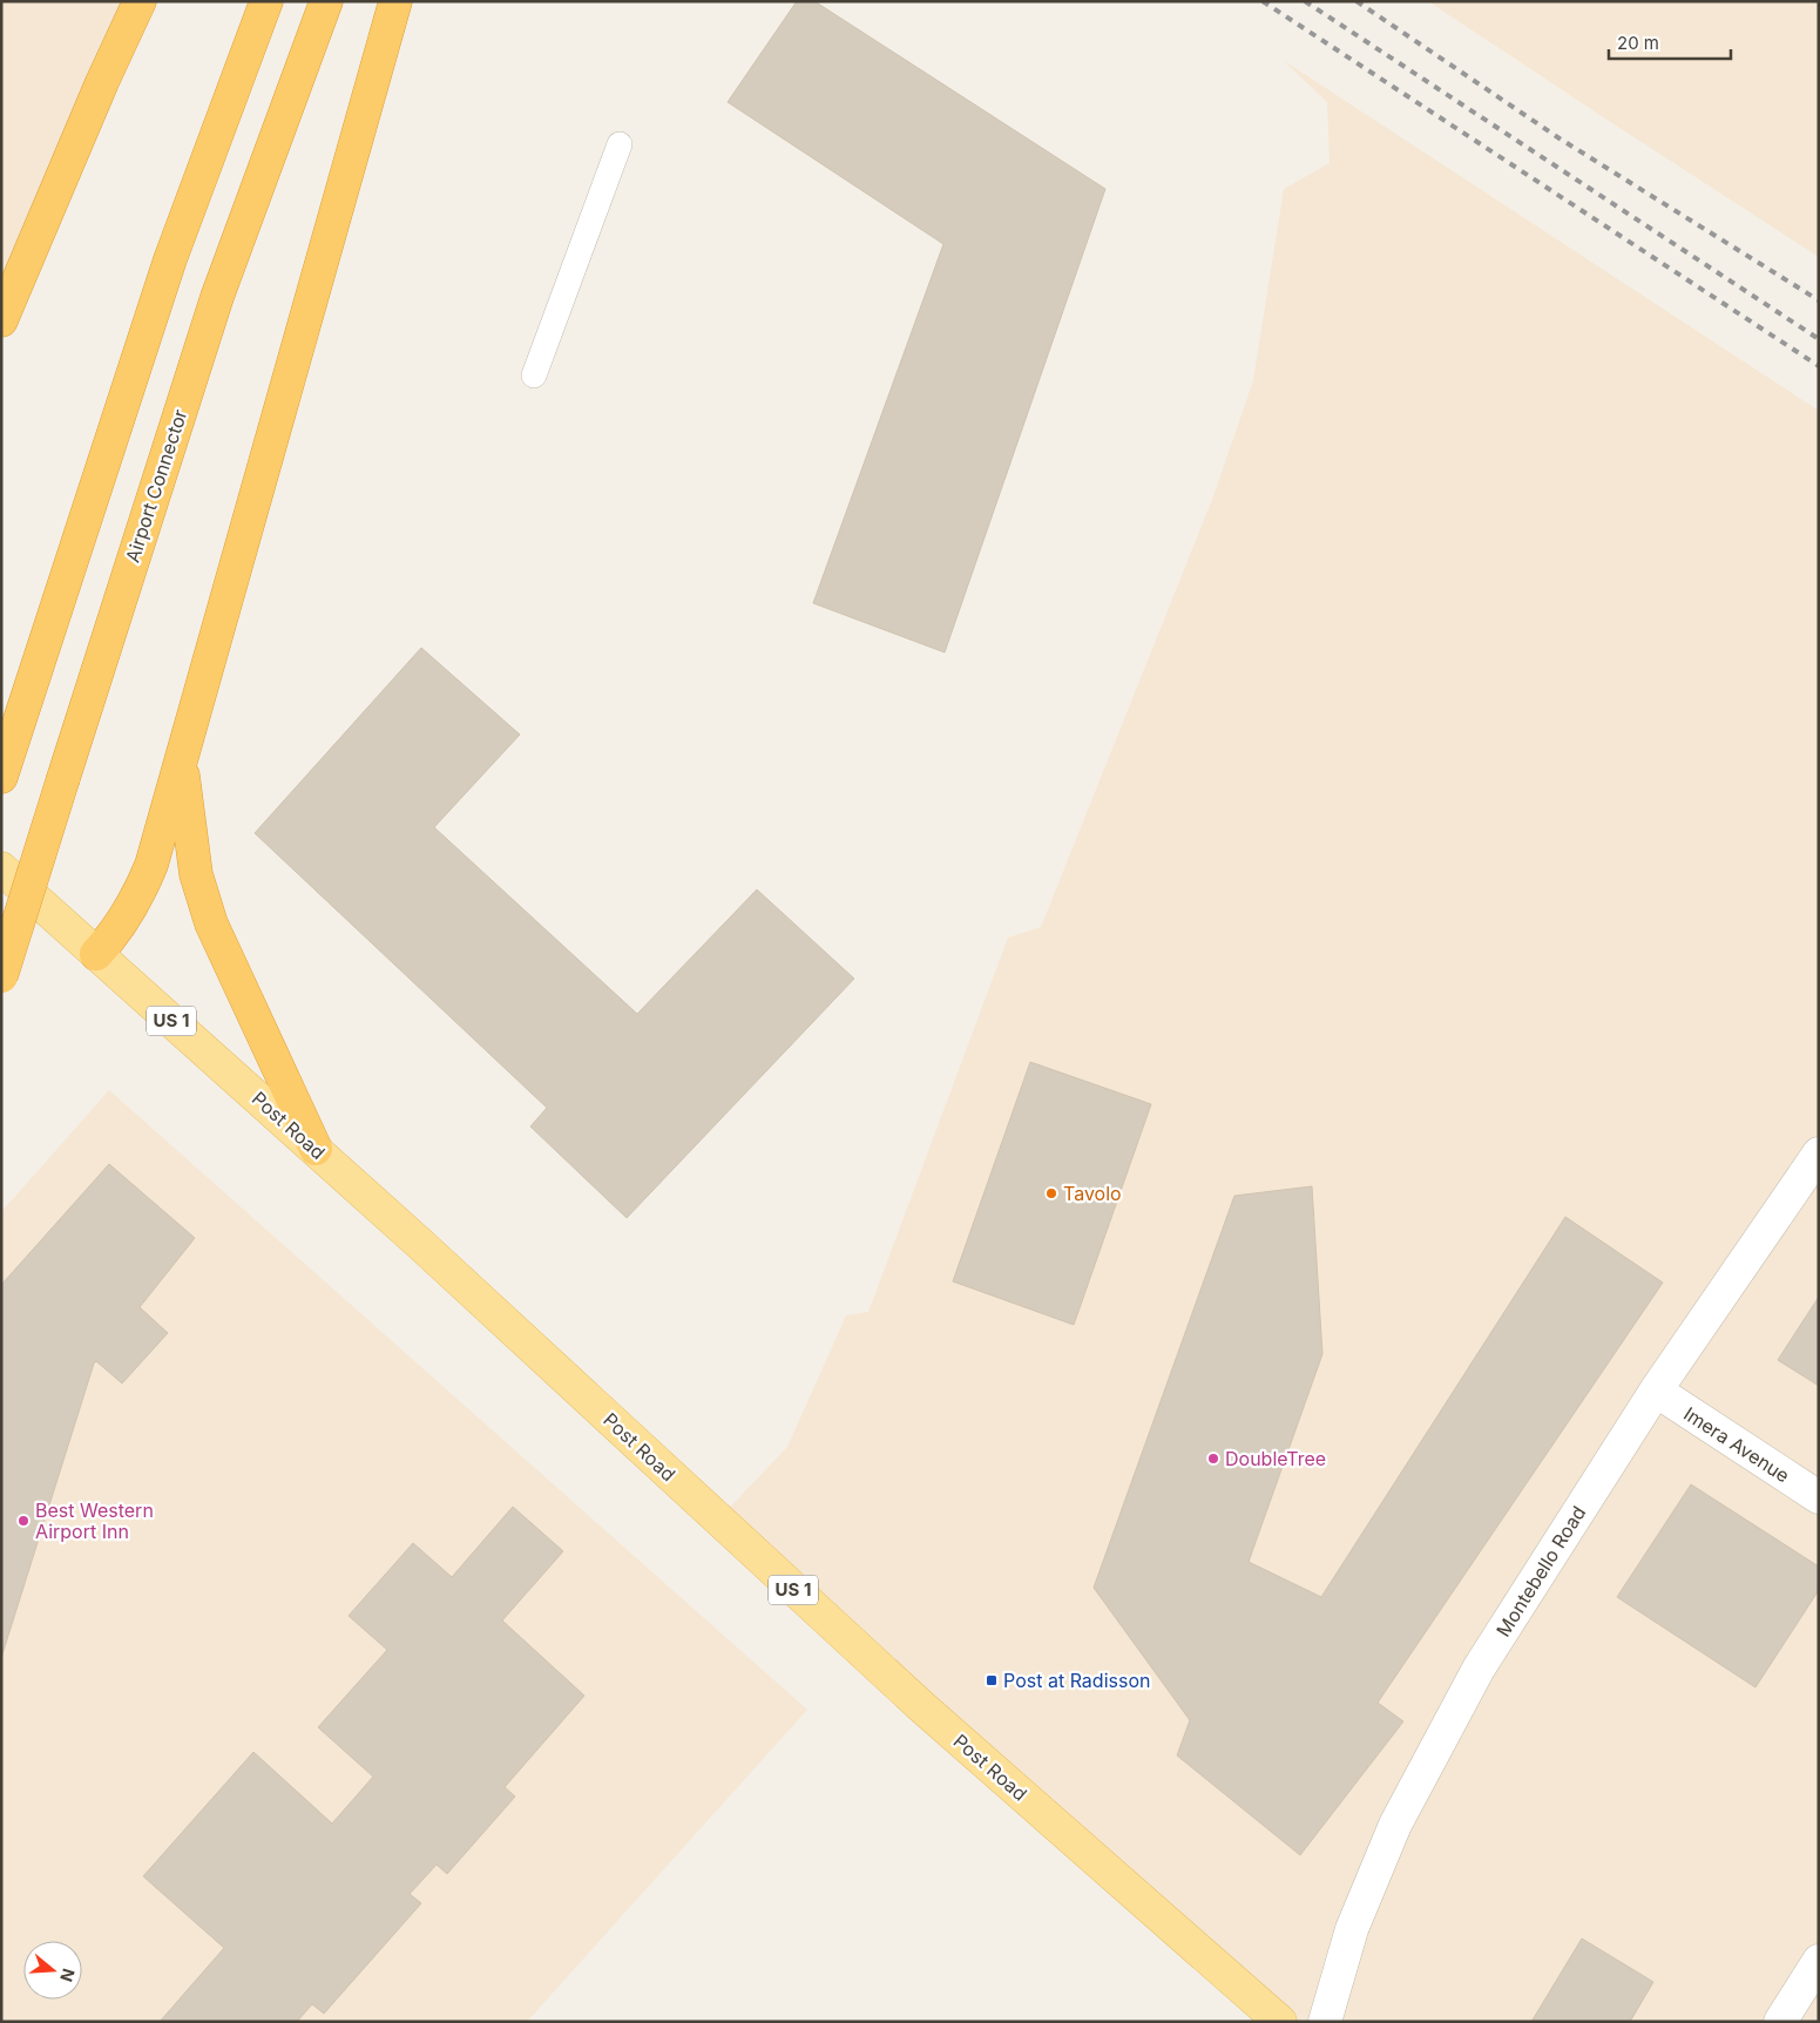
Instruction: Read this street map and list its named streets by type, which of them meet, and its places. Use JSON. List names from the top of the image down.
{
  "streets": {
    "highway": ["Airport Connector"],
    "main road": ["US 1", "Post Road"],
    "street": ["Imera Avenue", "Montebello Road"]
  },
  "crossings": [
    ["Imera Avenue", "Montebello Road"]
  ],
  "places": {
    "other": ["Tavolo", "DoubleTree", "Best Western Airport Inn"],
    "transit": ["Post at Radisson"]
  },
  "scale_bar": "20 m",
  "north": "right"
}
